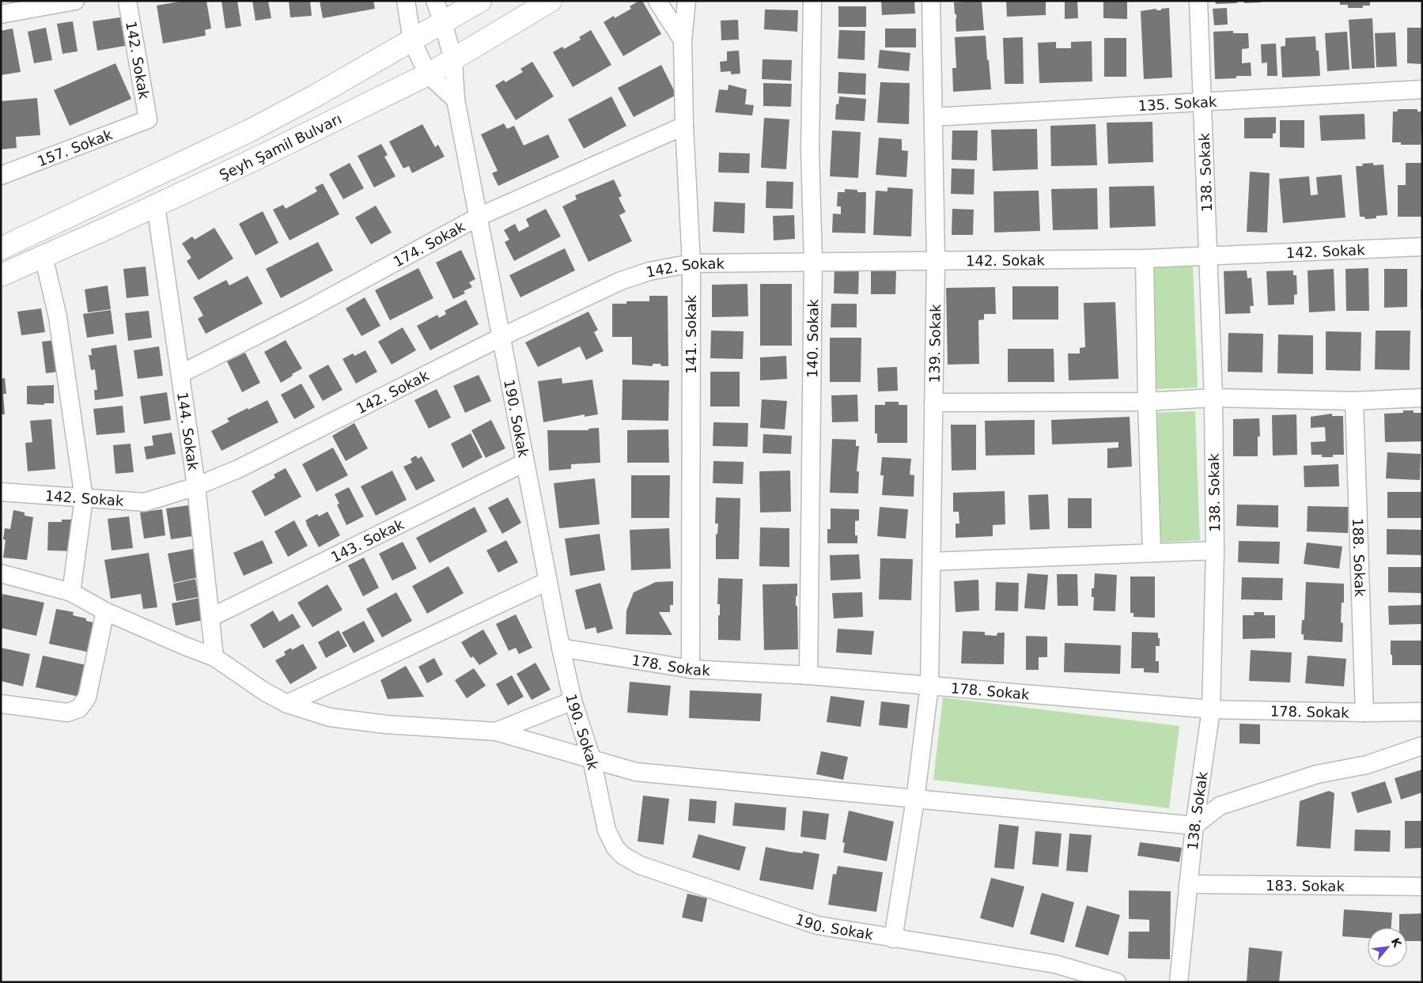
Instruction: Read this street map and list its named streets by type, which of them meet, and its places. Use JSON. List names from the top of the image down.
{
  "streets": {
    "main road": ["Şeyh Şamil Bulvarı"],
    "street": [
      "142. Sokak",
      "135. Sokak",
      "157. Sokak",
      "138. Sokak",
      "174. Sokak",
      "141. Sokak",
      "140. Sokak",
      "139. Sokak",
      "190. Sokak",
      "144. Sokak",
      "143. Sokak",
      "188. Sokak",
      "178. Sokak",
      "183. Sokak"
    ]
  },
  "crossings": [
    ["142. Sokak", "157. Sokak"],
    ["142. Sokak", "138. Sokak"],
    ["142. Sokak", "141. Sokak"],
    ["142. Sokak", "140. Sokak"],
    ["142. Sokak", "139. Sokak"],
    ["142. Sokak", "190. Sokak"],
    ["142. Sokak", "144. Sokak"],
    ["135. Sokak", "138. Sokak"],
    ["135. Sokak", "139. Sokak"],
    ["Şeyh Şamil Bulvarı", "190. Sokak"],
    ["Şeyh Şamil Bulvarı", "144. Sokak"],
    ["138. Sokak", "178. Sokak"],
    ["138. Sokak", "183. Sokak"],
    ["174. Sokak", "141. Sokak"],
    ["174. Sokak", "190. Sokak"],
    ["174. Sokak", "144. Sokak"],
    ["141. Sokak", "178. Sokak"],
    ["140. Sokak", "178. Sokak"],
    ["139. Sokak", "190. Sokak"],
    ["139. Sokak", "178. Sokak"],
    ["190. Sokak", "143. Sokak"],
    ["190. Sokak", "178. Sokak"],
    ["144. Sokak", "143. Sokak"],
    ["188. Sokak", "178. Sokak"]
  ],
  "north": "top right"
}
